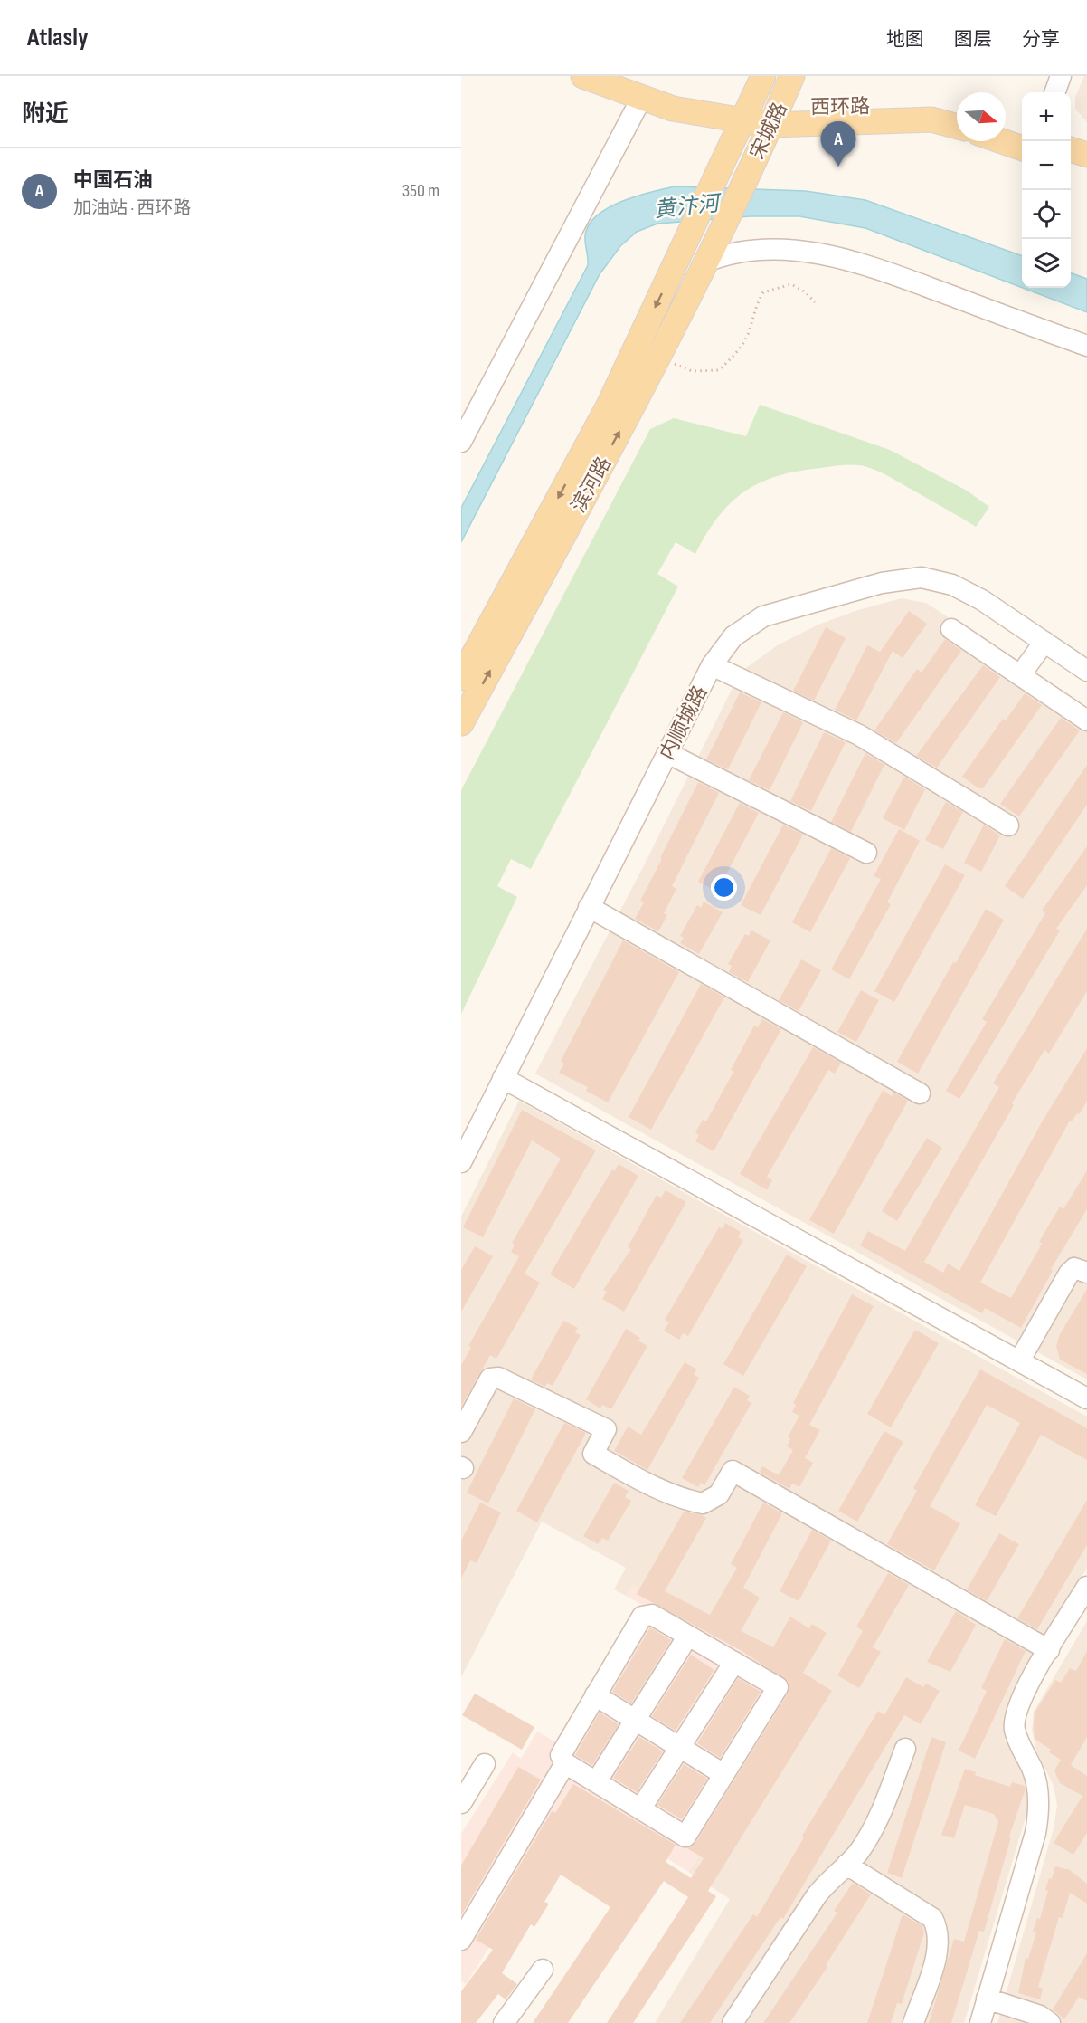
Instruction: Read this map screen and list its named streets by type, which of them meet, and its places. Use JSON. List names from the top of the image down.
{
  "streets": {
    "main road": ["西环路", "宋城路", "滨河路"],
    "street": ["内顺城路"]
  },
  "crossings": [
    ["西环路", "宋城路"],
    ["宋城路", "滨河路"]
  ],
  "water": ["黄汴河"],
  "north": "right",
  "page": {
    "header": "Atlasly",
    "nav": ["地图", "图层", "分享"],
    "heading": "附近",
    "map_buttons": ["+", "−"],
    "pins": "A",
    "list": [
      {
        "mark": "A",
        "name": "中国石油",
        "note": "加油站 · 西环路",
        "value": "350 m"
      }
    ]
  }
}
